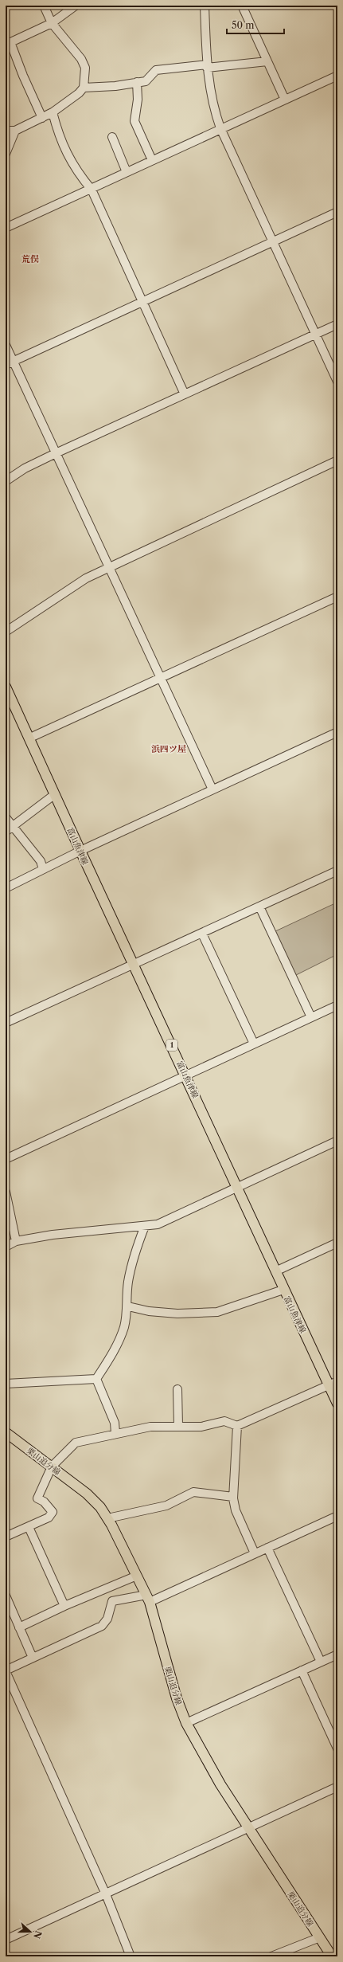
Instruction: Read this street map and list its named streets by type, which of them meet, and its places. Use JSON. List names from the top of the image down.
{
  "streets": {
    "main road": ["富山魚津線", "1", "栗山追分線"]
  },
  "districts": ["荒俣", "浜四ツ屋"],
  "scale_bar": "50 m",
  "north": "right"
}
